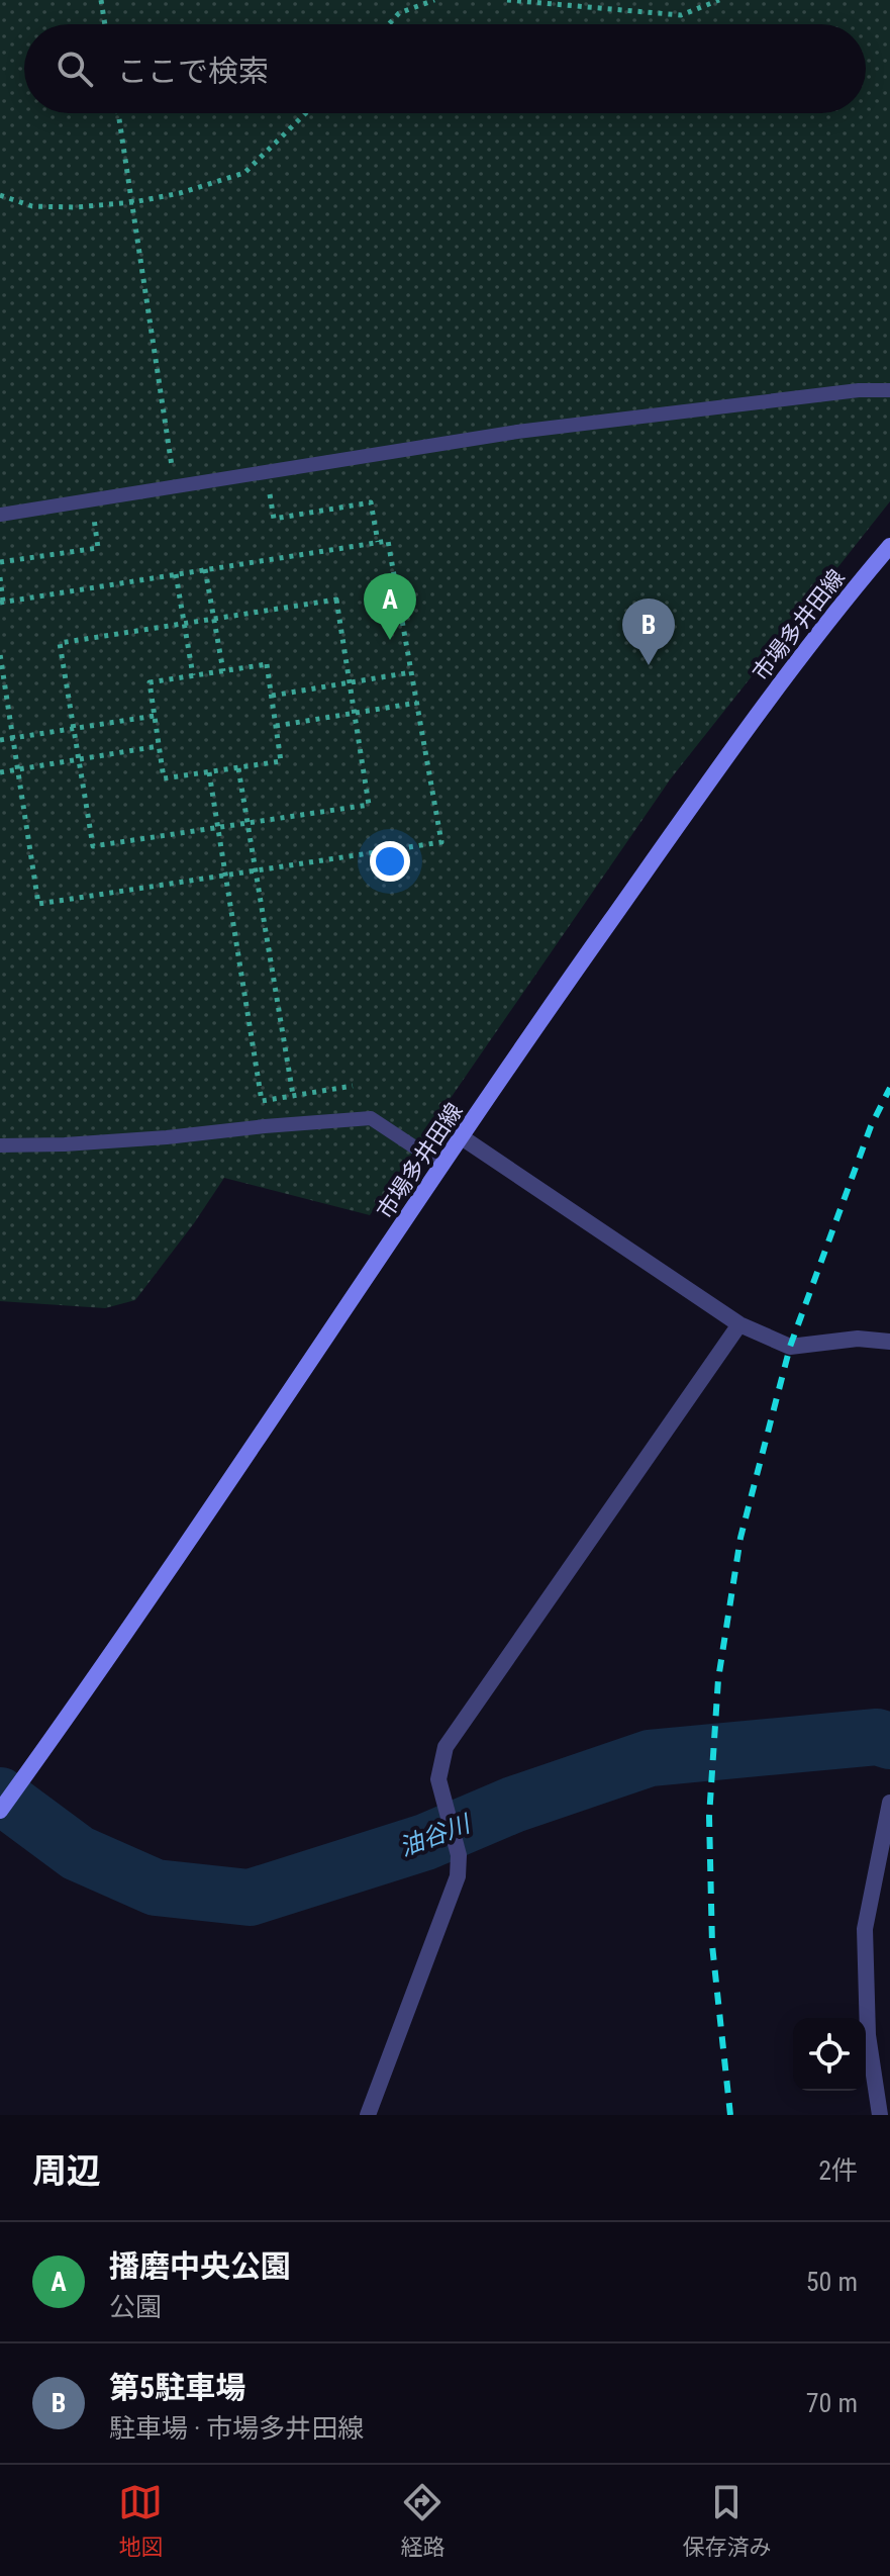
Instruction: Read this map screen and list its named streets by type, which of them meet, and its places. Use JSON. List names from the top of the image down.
{
  "streets": {
    "main road": ["市場多井田線"]
  },
  "water": ["油谷川"],
  "page": {
    "search": "ここで検索",
    "pins": ["A", "B"],
    "heading": ["周辺", "2件"],
    "list": [
      {
        "mark": "A",
        "name": "播磨中央公園",
        "note": "公園",
        "value": "50 m"
      },
      {
        "mark": "B",
        "name": "第5駐車場",
        "note": "駐車場 · 市場多井田線",
        "value": "70 m"
      }
    ],
    "nav": ["地図", "経路", "保存済み"]
  }
}
